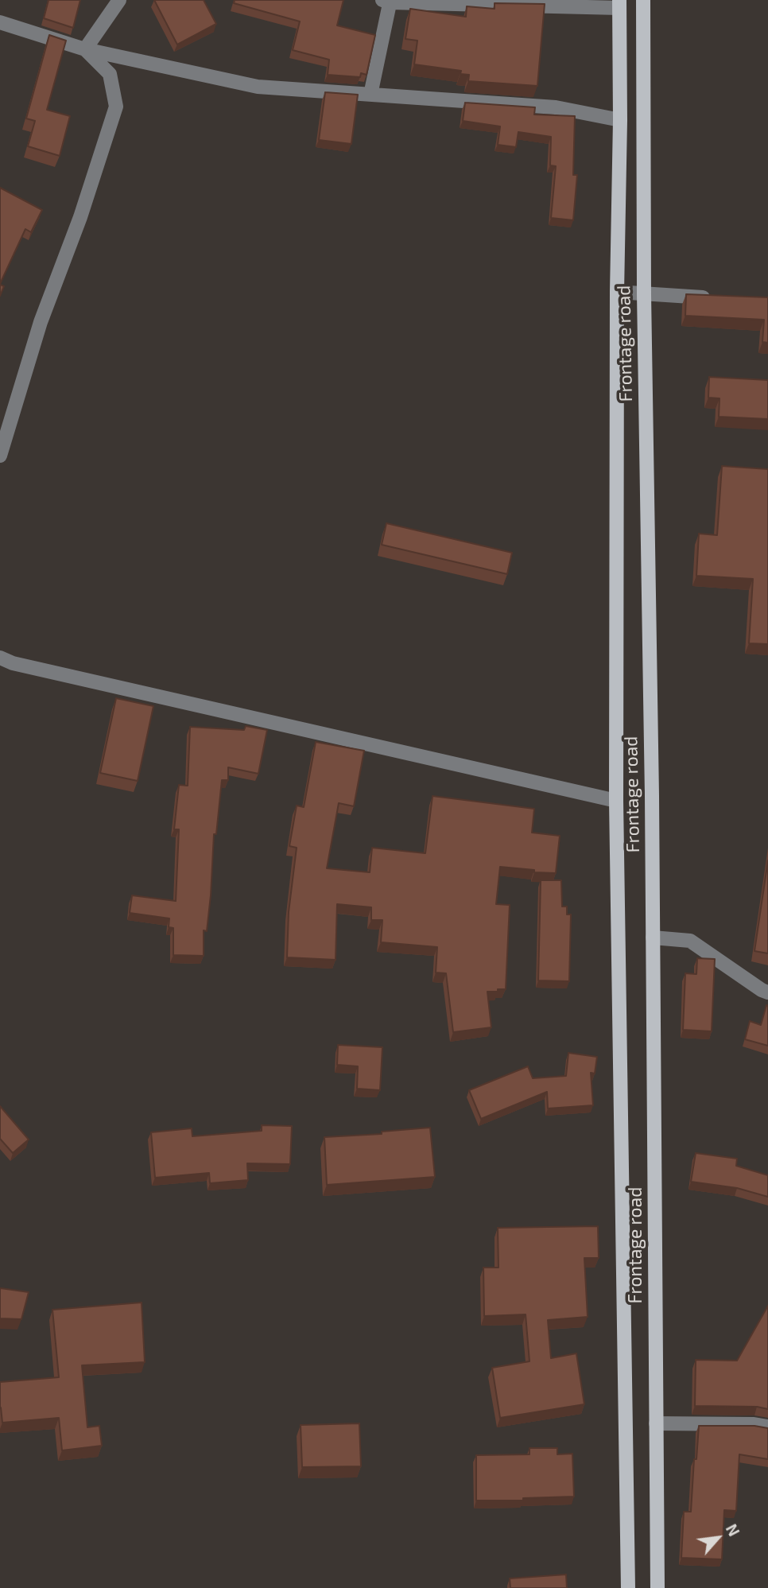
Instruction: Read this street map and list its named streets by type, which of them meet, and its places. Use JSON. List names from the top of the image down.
{
  "streets": {
    "main road": ["Frontage road"]
  },
  "north": "top right"
}
